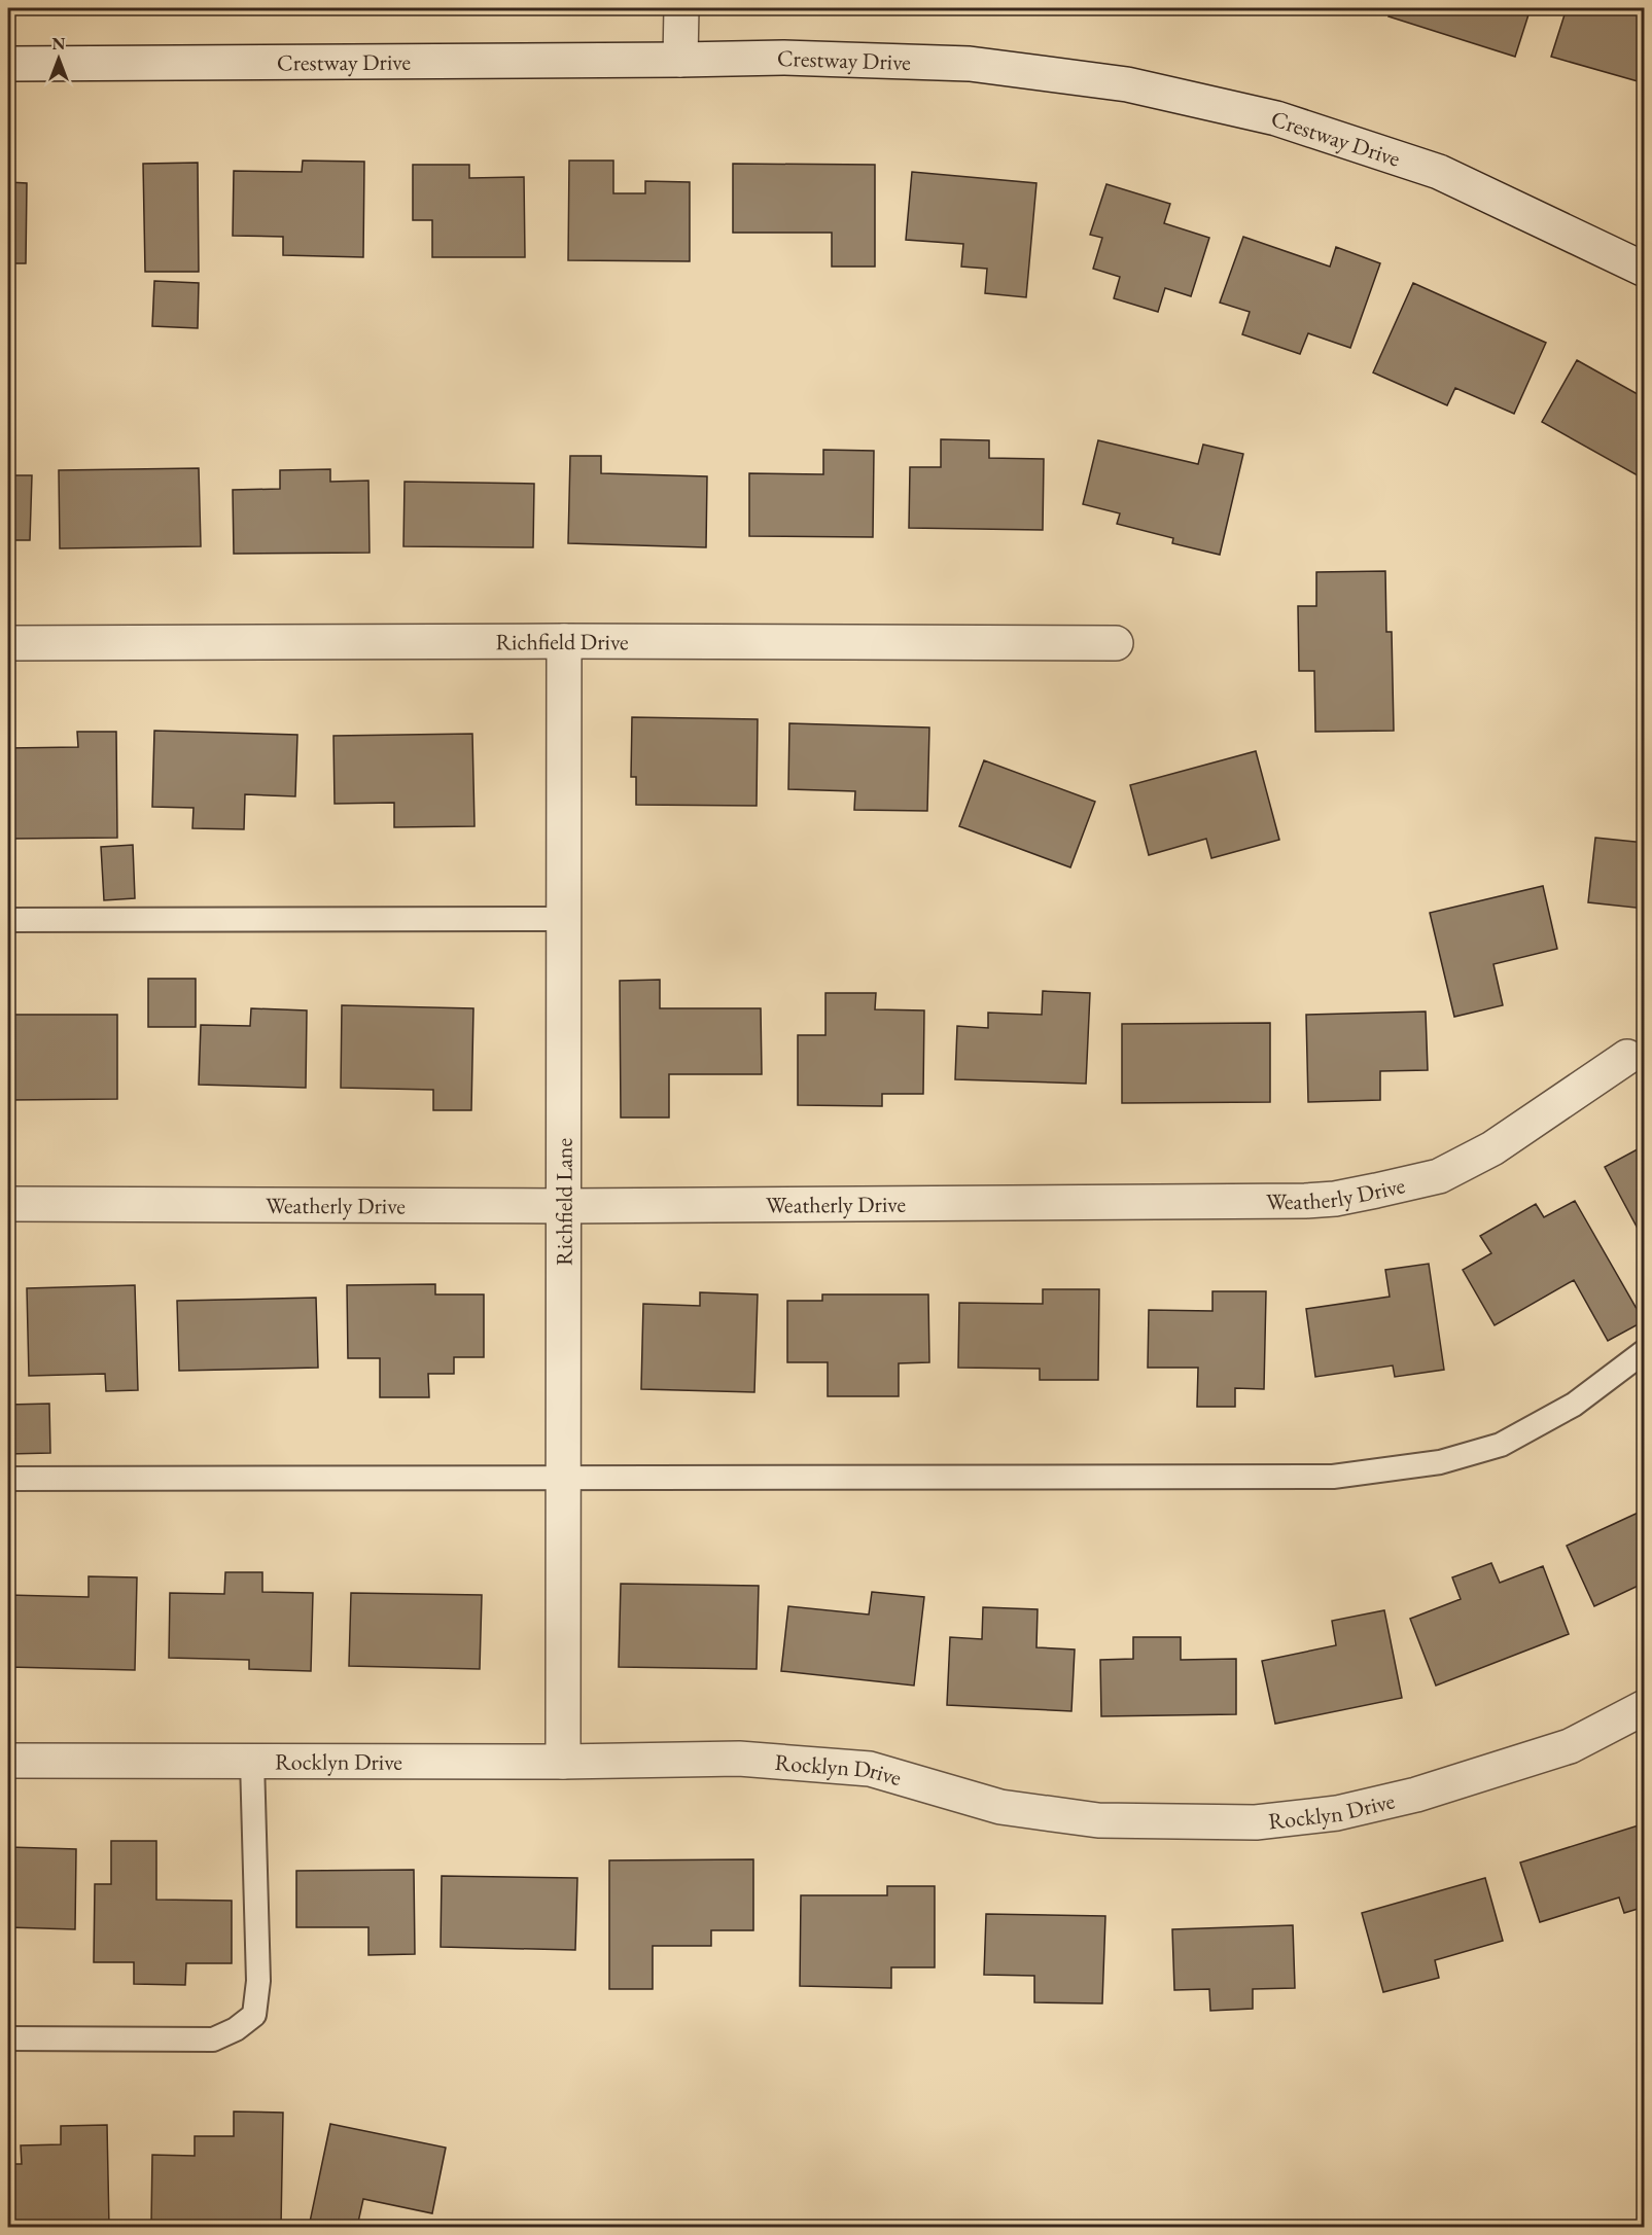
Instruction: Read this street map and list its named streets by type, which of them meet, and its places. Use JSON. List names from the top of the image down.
{
  "streets": {
    "street": [
      "Crestway Drive",
      "Richfield Drive",
      "Weatherly Drive",
      "Richfield Lane",
      "Rocklyn Drive"
    ]
  },
  "crossings": [
    ["Richfield Drive", "Richfield Lane"],
    ["Weatherly Drive", "Richfield Lane"],
    ["Richfield Lane", "Rocklyn Drive"]
  ],
  "north": "top"
}
